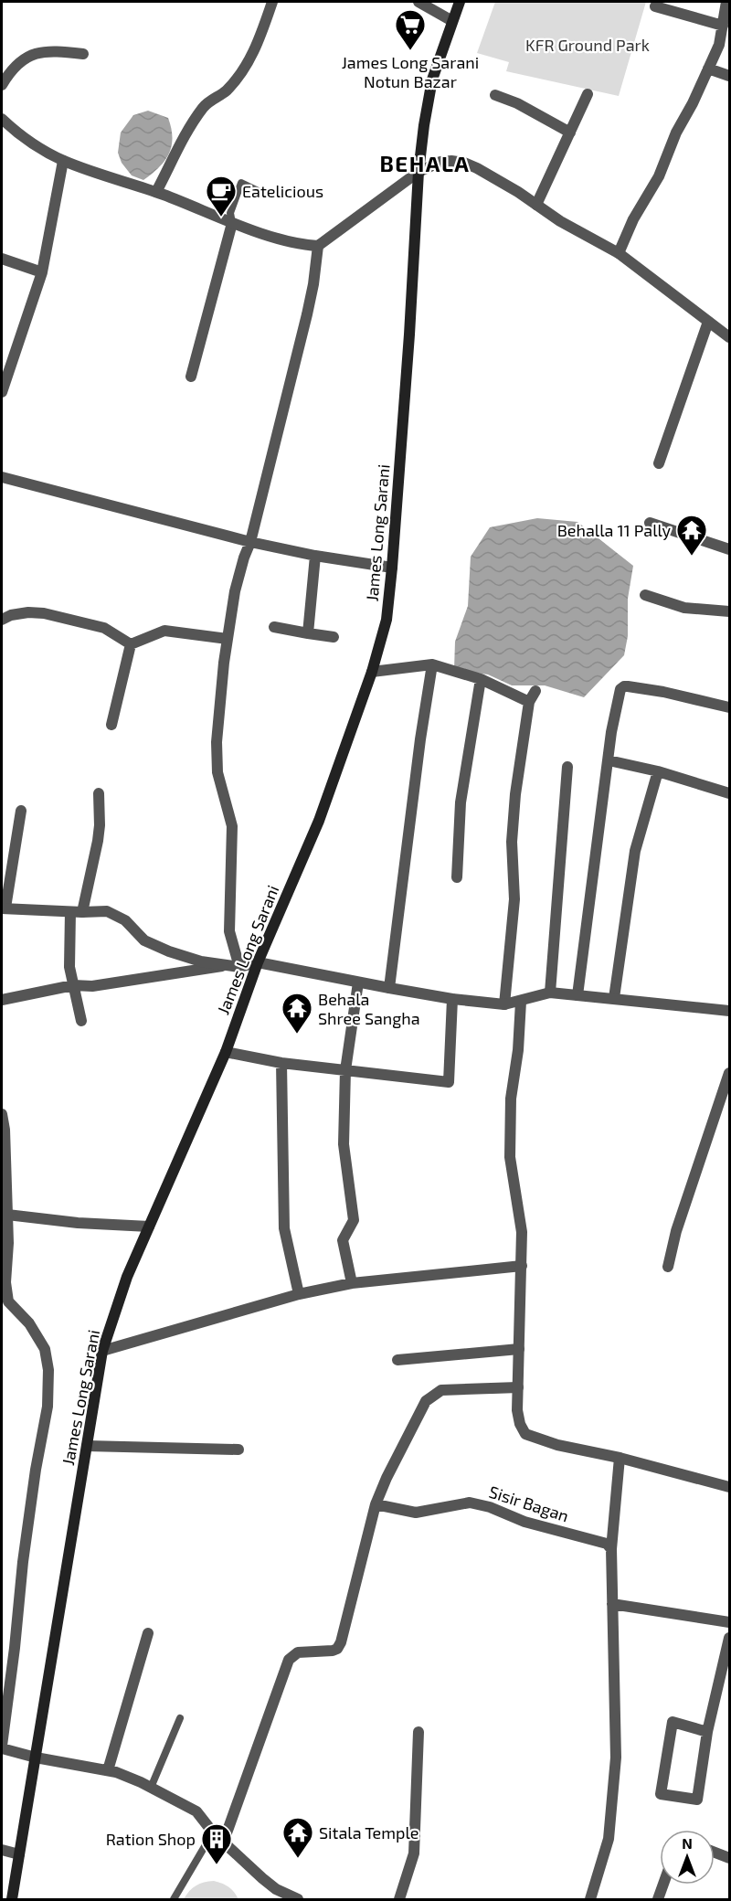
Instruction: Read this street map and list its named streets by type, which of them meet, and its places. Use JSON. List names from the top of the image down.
{
  "streets": {
    "main road": ["James Long Sarani"],
    "street": ["Sisir Bagan"]
  },
  "districts": ["BEHALA"],
  "parks": ["KFR Ground Park"],
  "places": {
    "supermarket": ["James Long Sarani Notun Bazar"],
    "cafe": ["Eatelicious"],
    "temple": ["Behalla 11 Pally", "Behala Shree Sangha", "Sitala Temple"],
    "building": ["Ration Shop"]
  },
  "north": "top"
}
